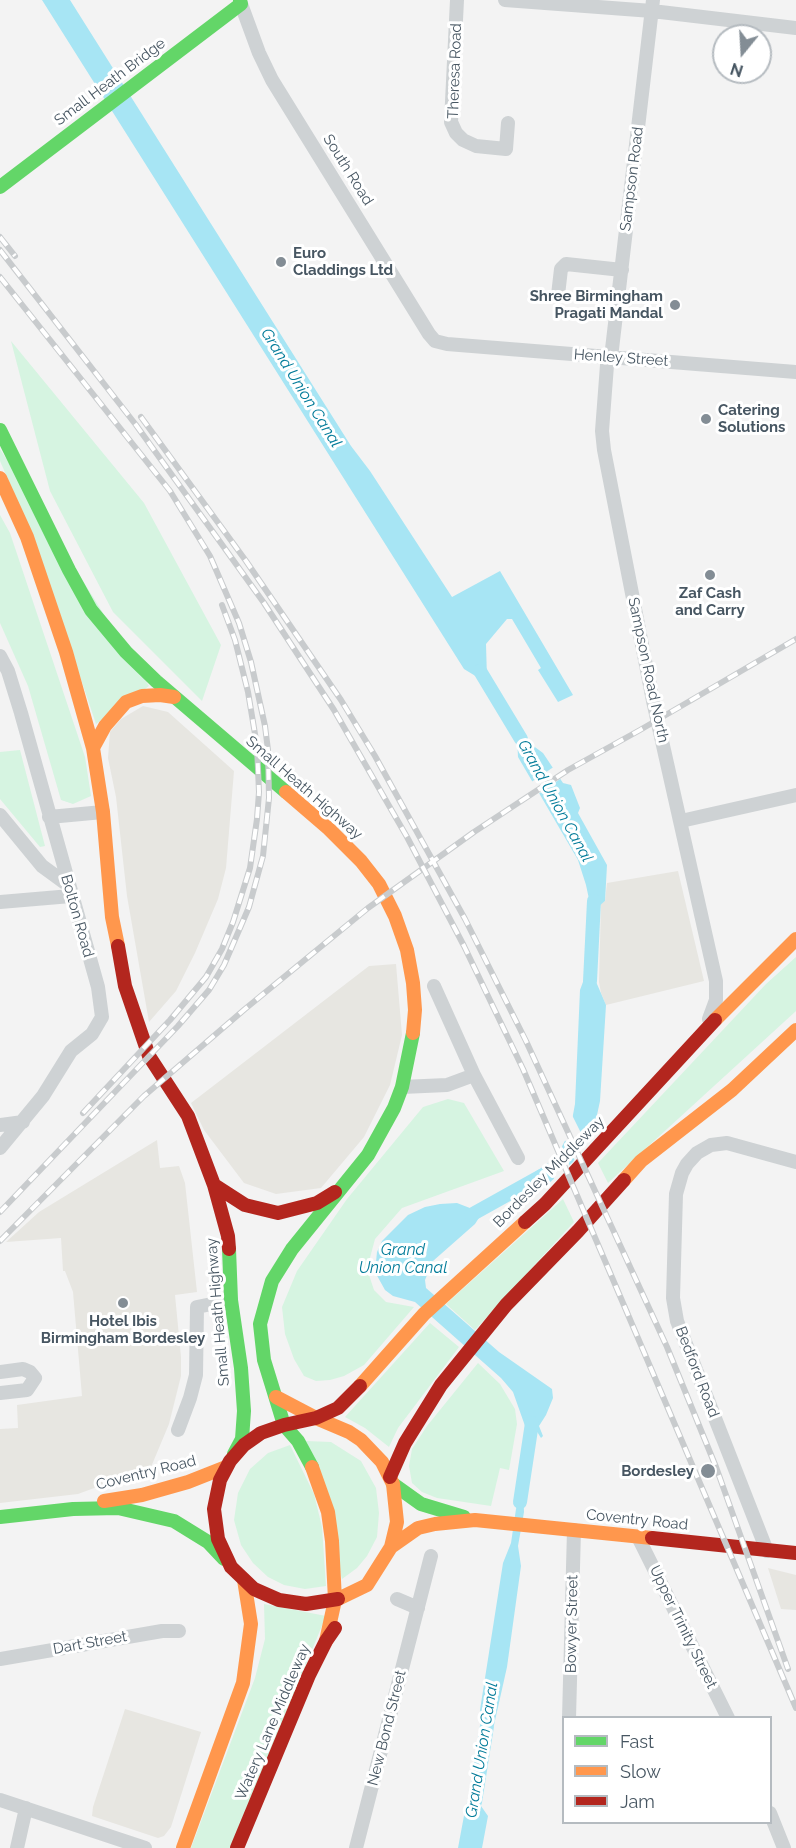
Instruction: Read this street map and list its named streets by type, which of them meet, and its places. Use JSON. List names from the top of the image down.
{
  "streets": {
    "main road": [
      "Small Heath Bridge",
      "Small Heath Highway",
      "Bordesley Middleway",
      "Coventry Road",
      "Watery Lane Middleway"
    ],
    "street": [
      "Theresa Road",
      "South Road",
      "Sampson Road",
      "Henley Street",
      "Sampson Road North",
      "Bolton Road",
      "Bedford Road",
      "Bowyer Street",
      "Upper Trinity Street",
      "Dart Street",
      "New Bond Street"
    ]
  },
  "crossings": [
    ["Small Heath Bridge", "South Road"],
    ["South Road", "Henley Street"],
    ["Sampson Road", "Henley Street"],
    ["Sampson Road", "Sampson Road North"],
    ["Henley Street", "Sampson Road North"],
    ["Sampson Road North", "Bordesley Middleway"],
    ["Small Heath Highway", "Bordesley Middleway"],
    ["Small Heath Highway", "Coventry Road"],
    ["Bordesley Middleway", "Coventry Road"],
    ["Bedford Road", "Coventry Road"],
    ["Coventry Road", "Bowyer Street"],
    ["Coventry Road", "Upper Trinity Street"],
    ["Coventry Road", "Watery Lane Middleway"]
  ],
  "water": ["Grand Union Canal"],
  "places": [
    "Euro Claddings Ltd",
    "Shree Birmingham Pragati Mandal",
    "Catering Solutions",
    "Zaf Cash and Carry",
    "Hotel Ibis Birmingham Bordesley",
    "Bordesley"
  ],
  "legend": ["Fast", "Slow", "Jam"],
  "north": "bottom"
}
